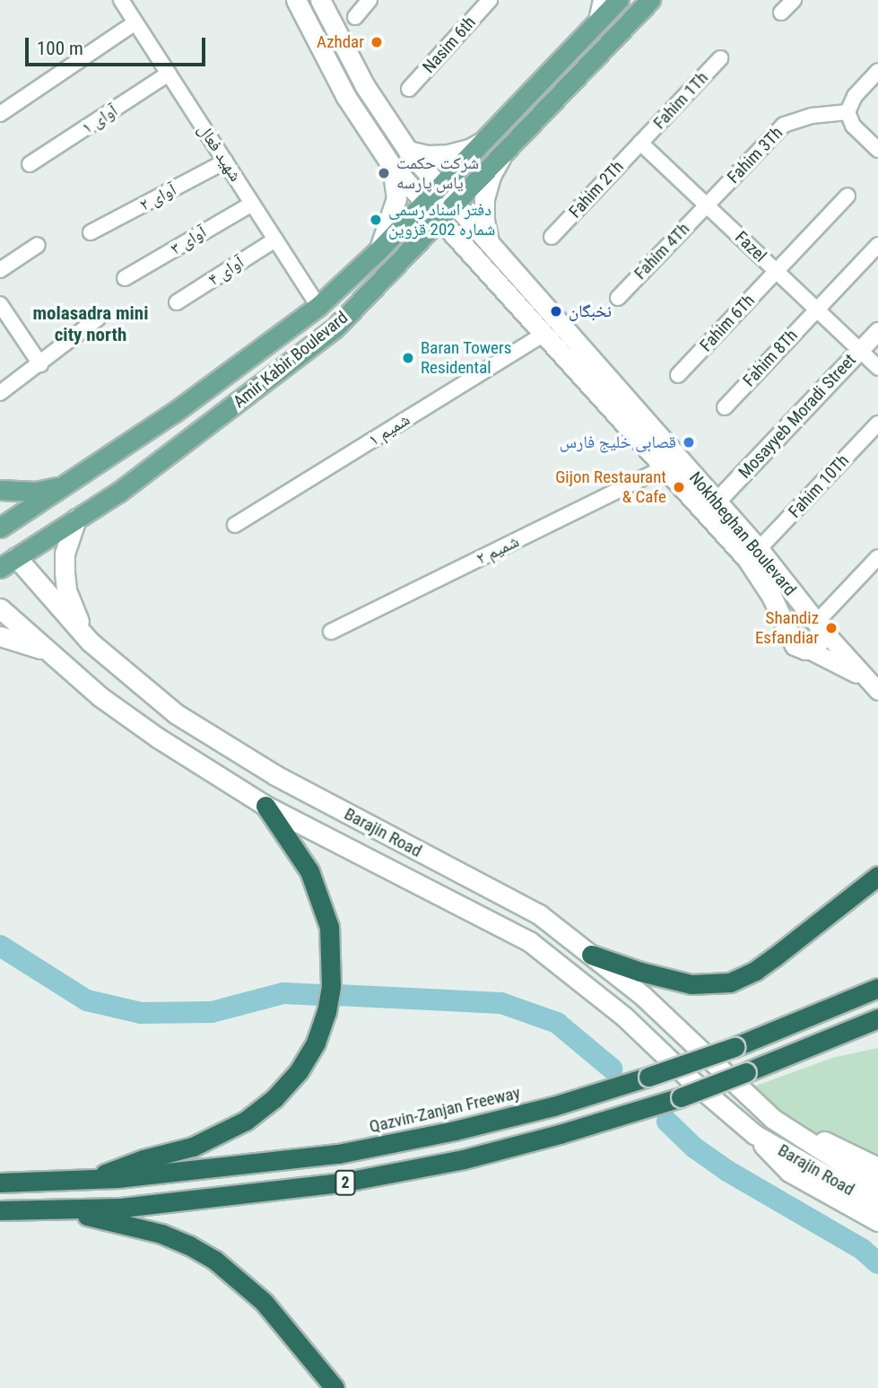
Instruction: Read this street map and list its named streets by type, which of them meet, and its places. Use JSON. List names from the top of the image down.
{
  "streets": {
    "highway": ["Qazvin-Zanjan Freeway", "2"],
    "main road": ["Amir Kabir Boulevard", "Nokhbeghan Boulevard", "Barajin Road"],
    "street": [
      "Nasim 6th",
      "Fahim 1Th",
      "آوای ۱",
      "شهید فعال",
      "Fahim 3Th",
      "Fahim 2Th",
      "آوای ۲",
      "آوای ۳",
      "Fazel",
      "Fahim 4Th",
      "آوای ۴",
      "Fahim 6Th",
      "Fahim 8Th",
      "Mosayyeb Moradi Street",
      "شمیم ۱",
      "Fahim 10Th",
      "شمیم ۲"
    ]
  },
  "crossings": [
    ["Fahim 1Th", "Fahim 2Th"],
    ["Fahim 1Th", "Fazel"],
    ["آوای ۱", "شهید فعال"],
    ["شهید فعال", "آوای ۲"],
    ["شهید فعال", "آوای ۳"],
    ["شهید فعال", "آوای ۴"],
    ["شهید فعال", "Amir Kabir Boulevard"],
    ["Fahim 3Th", "Fazel"],
    ["Fahim 3Th", "Fahim 4Th"],
    ["Fahim 2Th", "Fazel"],
    ["Fazel", "Fahim 4Th"],
    ["Fazel", "Fahim 6Th"],
    ["Fazel", "Fahim 8Th"],
    ["Fazel", "Mosayyeb Moradi Street"],
    ["Amir Kabir Boulevard", "Nokhbeghan Boulevard"],
    ["Amir Kabir Boulevard", "Barajin Road"],
    ["Mosayyeb Moradi Street", "Nokhbeghan Boulevard"],
    ["شمیم ۱", "Nokhbeghan Boulevard"],
    ["Fahim 10Th", "Nokhbeghan Boulevard"],
    ["Nokhbeghan Boulevard", "شمیم ۲"]
  ],
  "districts": ["molasadra mini city north"],
  "places": [
    "Azhdar",
    "شرکت حکمت یاس پارسه",
    "دفتر اسناد رسمی شماره 202 قزوین",
    "نخبگان",
    "Baran Towers Residental",
    "قصابی خلیج فارس",
    "Gijon Restaurant & Cafe",
    "Shandiz Esfandiar"
  ],
  "scale_bar": "100 m"
}
